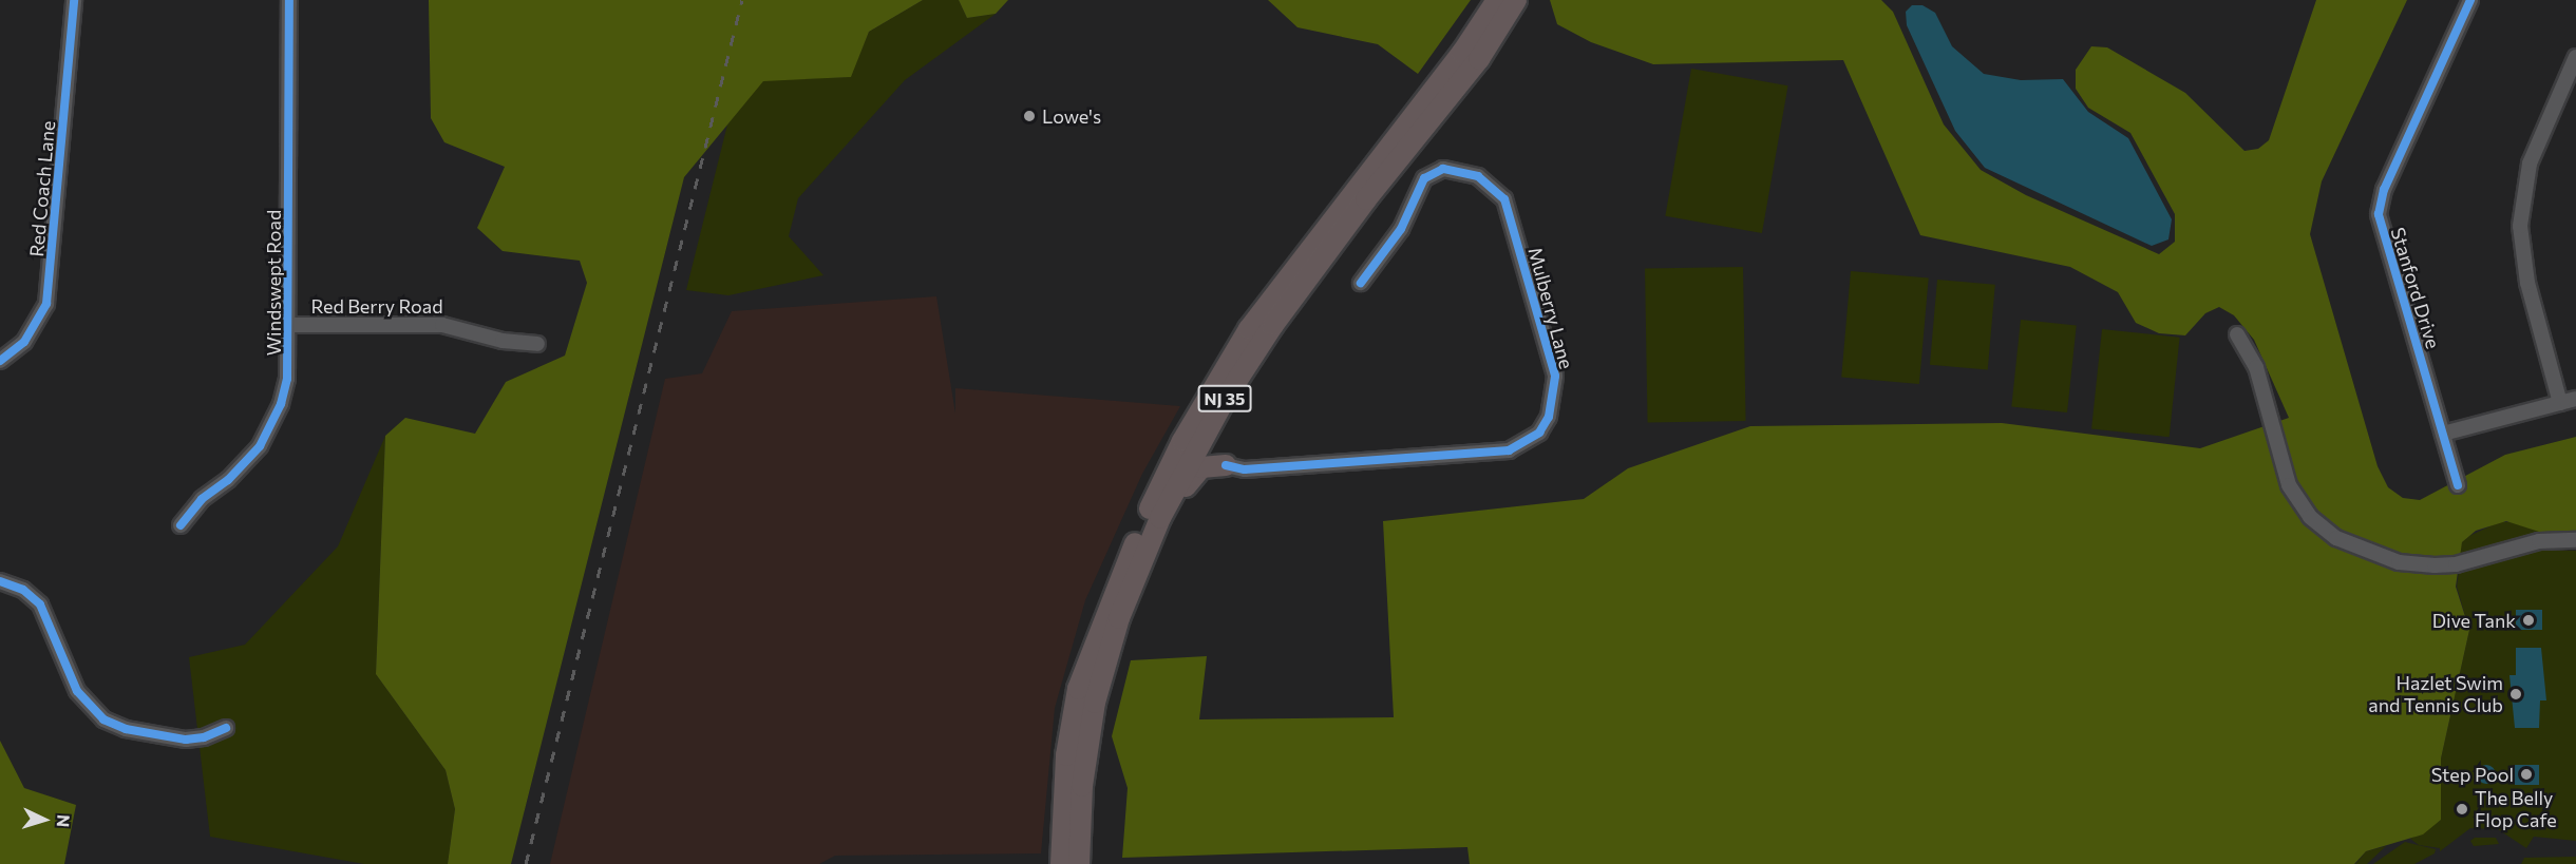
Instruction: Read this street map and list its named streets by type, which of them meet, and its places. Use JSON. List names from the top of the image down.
{
  "streets": {
    "highway": ["NJ 35"],
    "street": [
      "Red Coach Lane",
      "Windswept Road",
      "Stanford Drive",
      "Red Berry Road",
      "Mulberry Lane"
    ]
  },
  "crossings": [
    ["Windswept Road", "Red Berry Road"]
  ],
  "places": [
    "Lowe's",
    "Dive Tank",
    "Hazlet Swim and Tennis Club",
    "Step Pool",
    "The Belly Flop Cafe"
  ],
  "north": "right"
}
